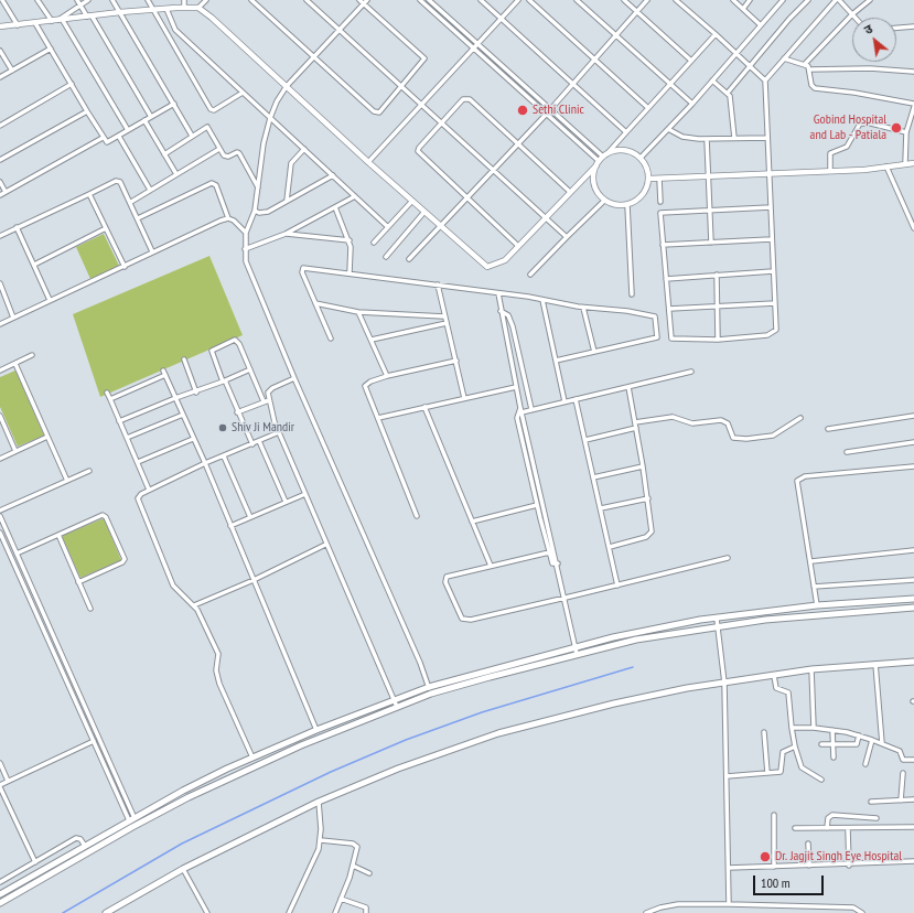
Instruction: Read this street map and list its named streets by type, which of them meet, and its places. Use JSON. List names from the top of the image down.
{
  "places": [
    "Sethi Clinic",
    "Gobind Hospital and Lab - Patiala",
    "Shiv Ji Mandir",
    "Dr. Jagjit Singh Eye Hospital"
  ],
  "scale_bar": "100 m",
  "north": "top left"
}
